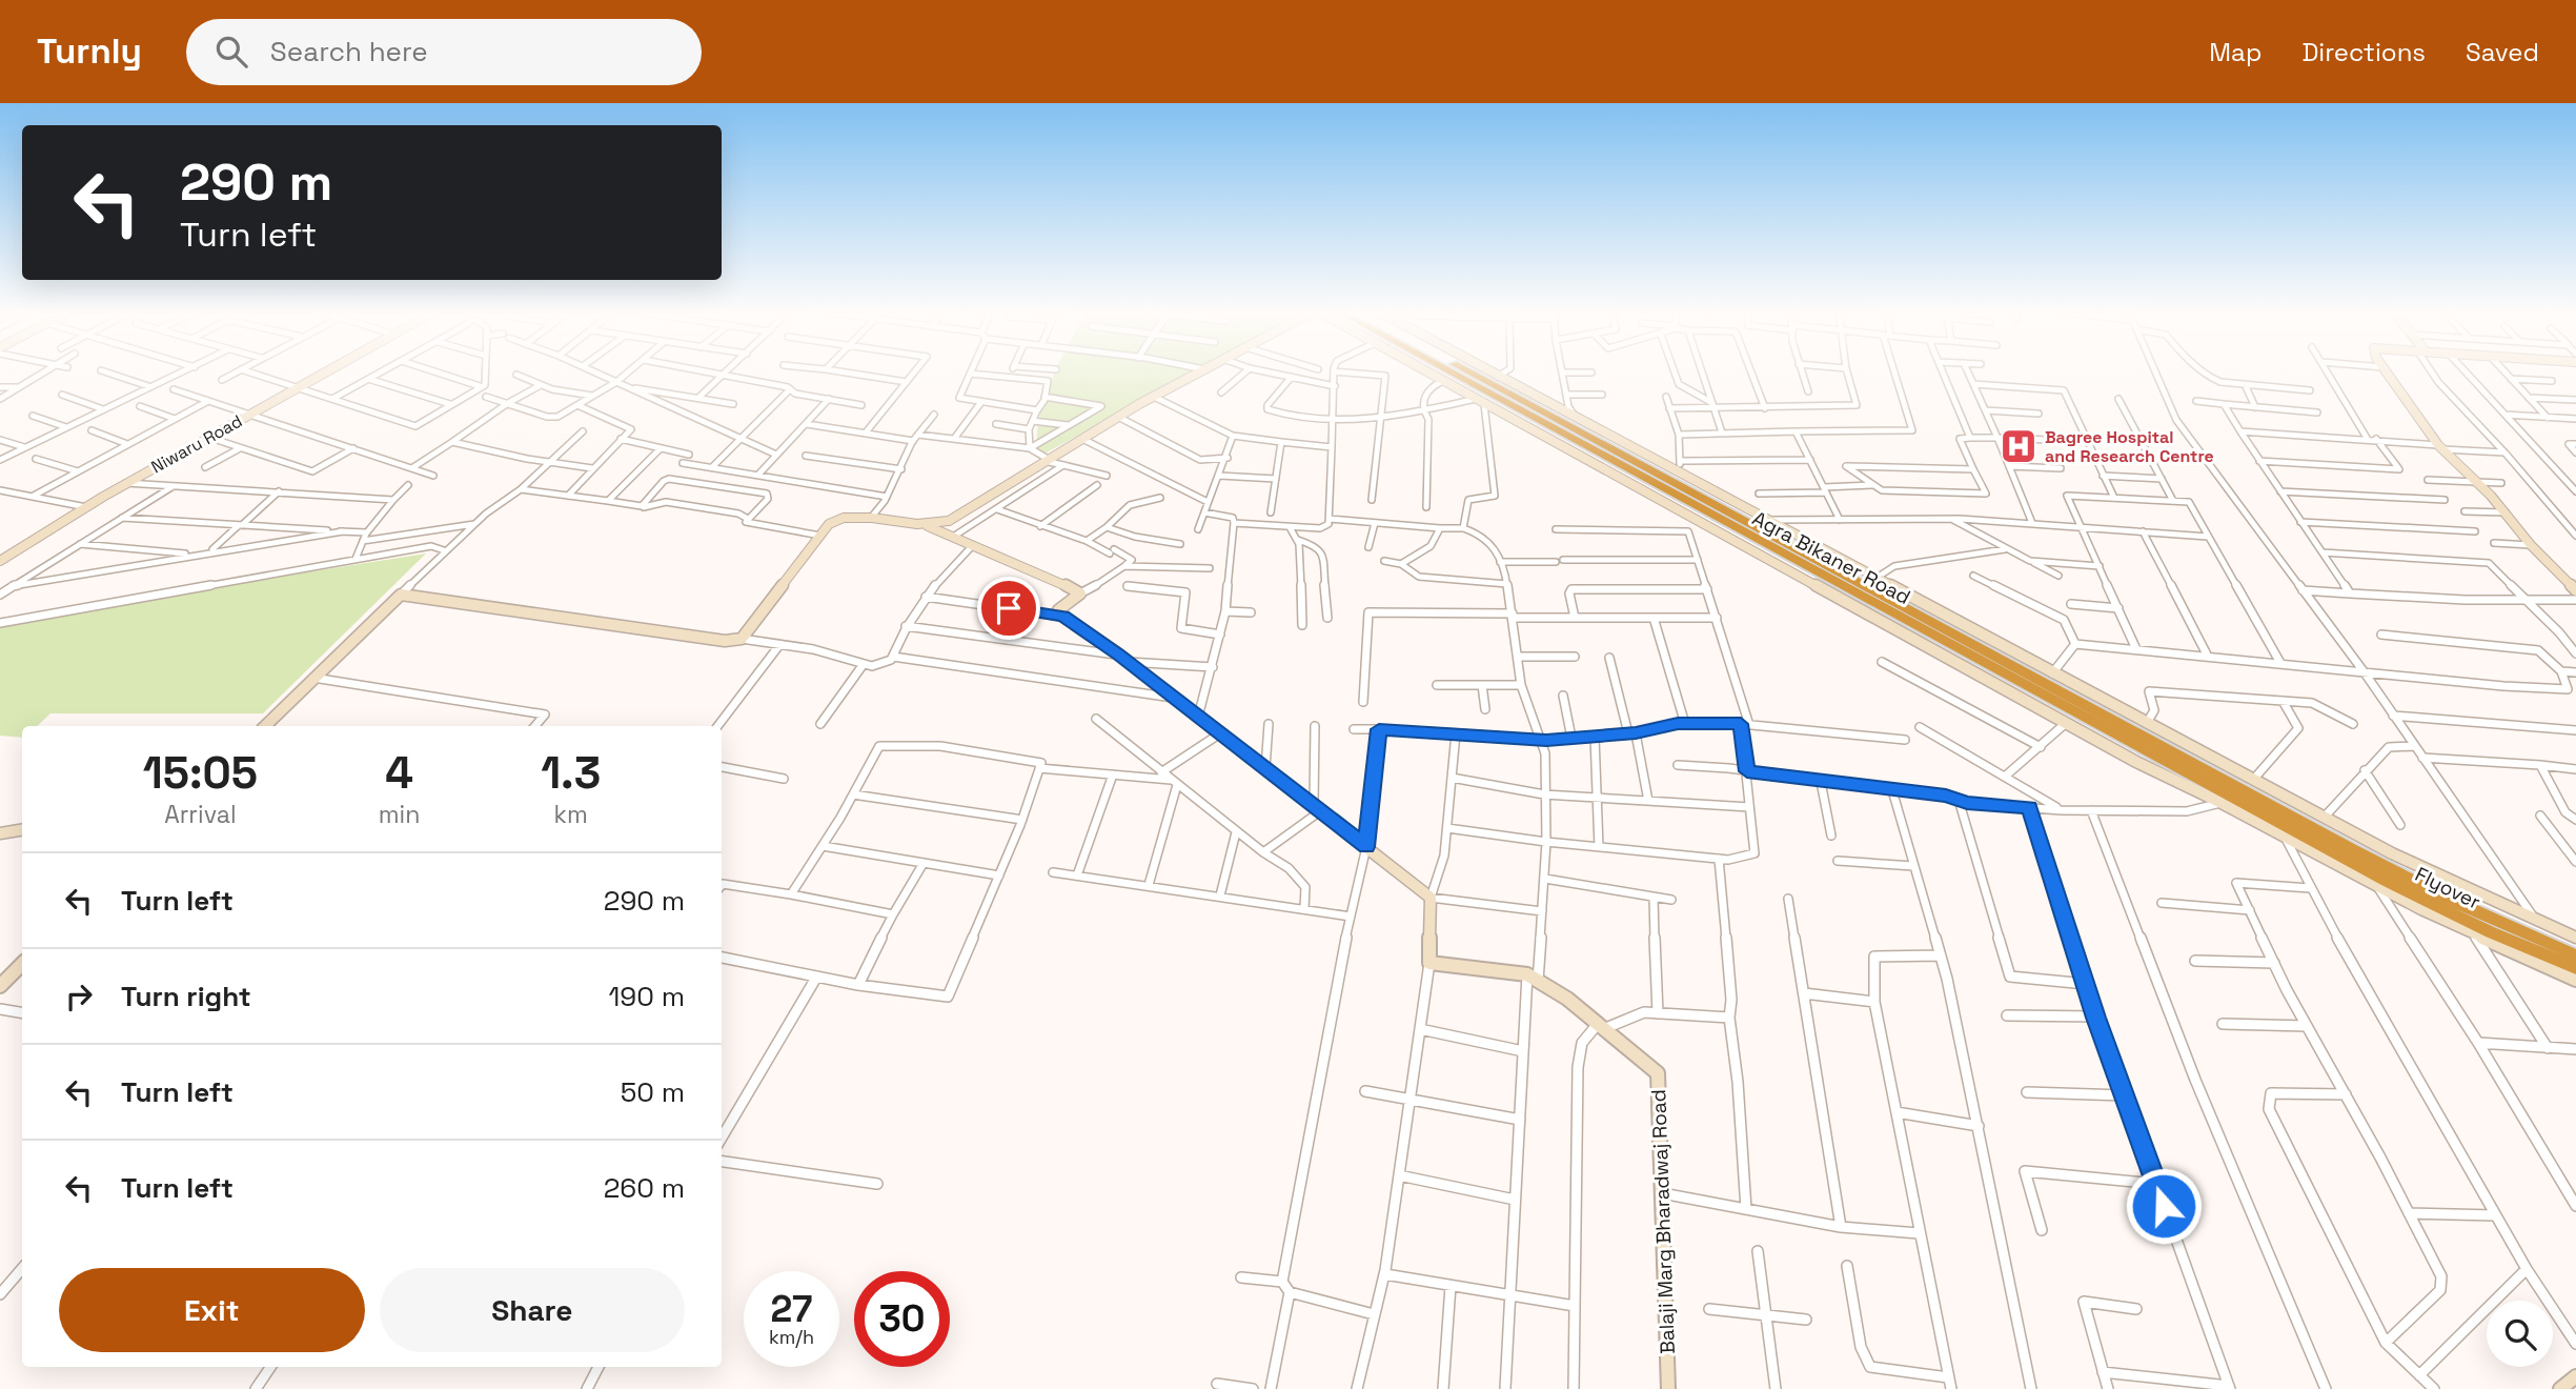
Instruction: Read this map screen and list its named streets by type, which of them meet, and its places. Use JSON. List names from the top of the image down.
{
  "streets": {
    "highway": ["Agra Bikaner Road", "Flyover"],
    "street": ["Niwaru Road", "Balaji Marg Bharadwaj Road"]
  },
  "crossings": [
    ["Agra Bikaner Road", "Flyover"]
  ],
  "places": {
    "hospital": ["Bagree Hospital and Research Centre"]
  },
  "page": {
    "header": "Turnly",
    "search": "Search here",
    "nav": ["Map", "Directions", "Saved"],
    "turn": ["290 m", "Turn left"],
    "eta": [
      "15:05",
      "Arrival",
      "4",
      "min",
      "1.3",
      "km"
    ],
    "list": [
      {
        "name": "Turn left",
        "value": "290 m"
      },
      {
        "name": "Turn right",
        "value": "190 m"
      },
      {
        "name": "Turn left",
        "value": "50 m"
      },
      {
        "name": "Turn left",
        "value": "260 m"
      }
    ],
    "buttons": ["Exit", "Share"],
    "speed": "27 km/h",
    "limit": "30"
  }
}
